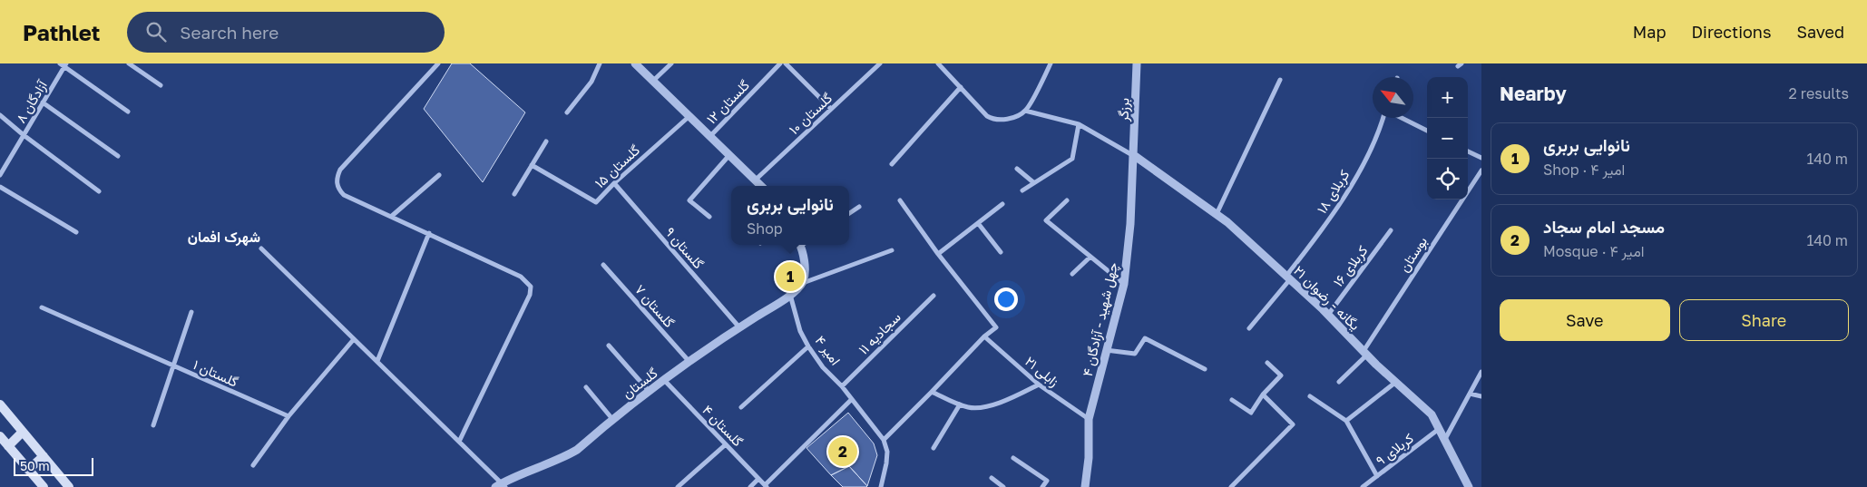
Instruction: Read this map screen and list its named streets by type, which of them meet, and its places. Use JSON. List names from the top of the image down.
{
  "streets": {
    "street": [
      "آزادگان ۸",
      "گلستان ۱۲",
      "برزگر",
      "گلستان ۱۰",
      "گلستان ۱۵",
      "کربلای ۱۸",
      "گلستان ۹",
      "بوستان",
      "کربلای ۱۶",
      "یگانه - رضوان ۲۱",
      "گلستان ۷",
      "چهل شهید - آزادگان ۴",
      "سجادیه ۱۱",
      "امیر ۴",
      "زابلی ۲۱",
      "گلستان ۱",
      "گلستان",
      "گلستان ۴",
      "کربلای ۹"
    ]
  },
  "crossings": [
    ["برزگر", "یگانه - رضوان ۲۱"],
    ["برزگر", "چهل شهید - آزادگان ۴"],
    ["گلستان ۱۵", "گلستان ۹"],
    ["کربلای ۱۸", "یگانه - رضوان ۲۱"],
    ["گلستان ۹", "گلستان"],
    ["بوستان", "یگانه - رضوان ۲۱"],
    ["کربلای ۱۶", "یگانه - رضوان ۲۱"],
    ["یگانه - رضوان ۲۱", "چهل شهید - آزادگان ۴"],
    ["یگانه - رضوان ۲۱", "کربلای ۹"],
    ["گلستان ۷", "گلستان"],
    ["چهل شهید - آزادگان ۴", "زابلی ۲۱"],
    ["سجادیه ۱۱", "امیر ۴"],
    ["امیر ۴", "گلستان"],
    ["گلستان", "گلستان ۴"]
  ],
  "districts": ["شهرک افمان"],
  "scale_bar": "50 m",
  "north": "top left",
  "page": {
    "header": "Pathlet",
    "search": "Search here",
    "nav": ["Map", "Directions", "Saved"],
    "heading": ["Nearby", "2 results"],
    "map_buttons": ["+", "−"],
    "list": [
      {
        "mark": "1",
        "name": "نانوایی بربری",
        "note": "Shop · امیر ۴",
        "value": "140 m"
      },
      {
        "mark": "2",
        "name": "مسجد امام سجاد",
        "note": "Mosque · امیر ۴",
        "value": "140 m"
      }
    ],
    "popup": ["نانوایی بربری", "Shop"],
    "pins": ["1", "2"],
    "buttons": ["Save", "Share"],
    "scale": "50 m"
  }
}
